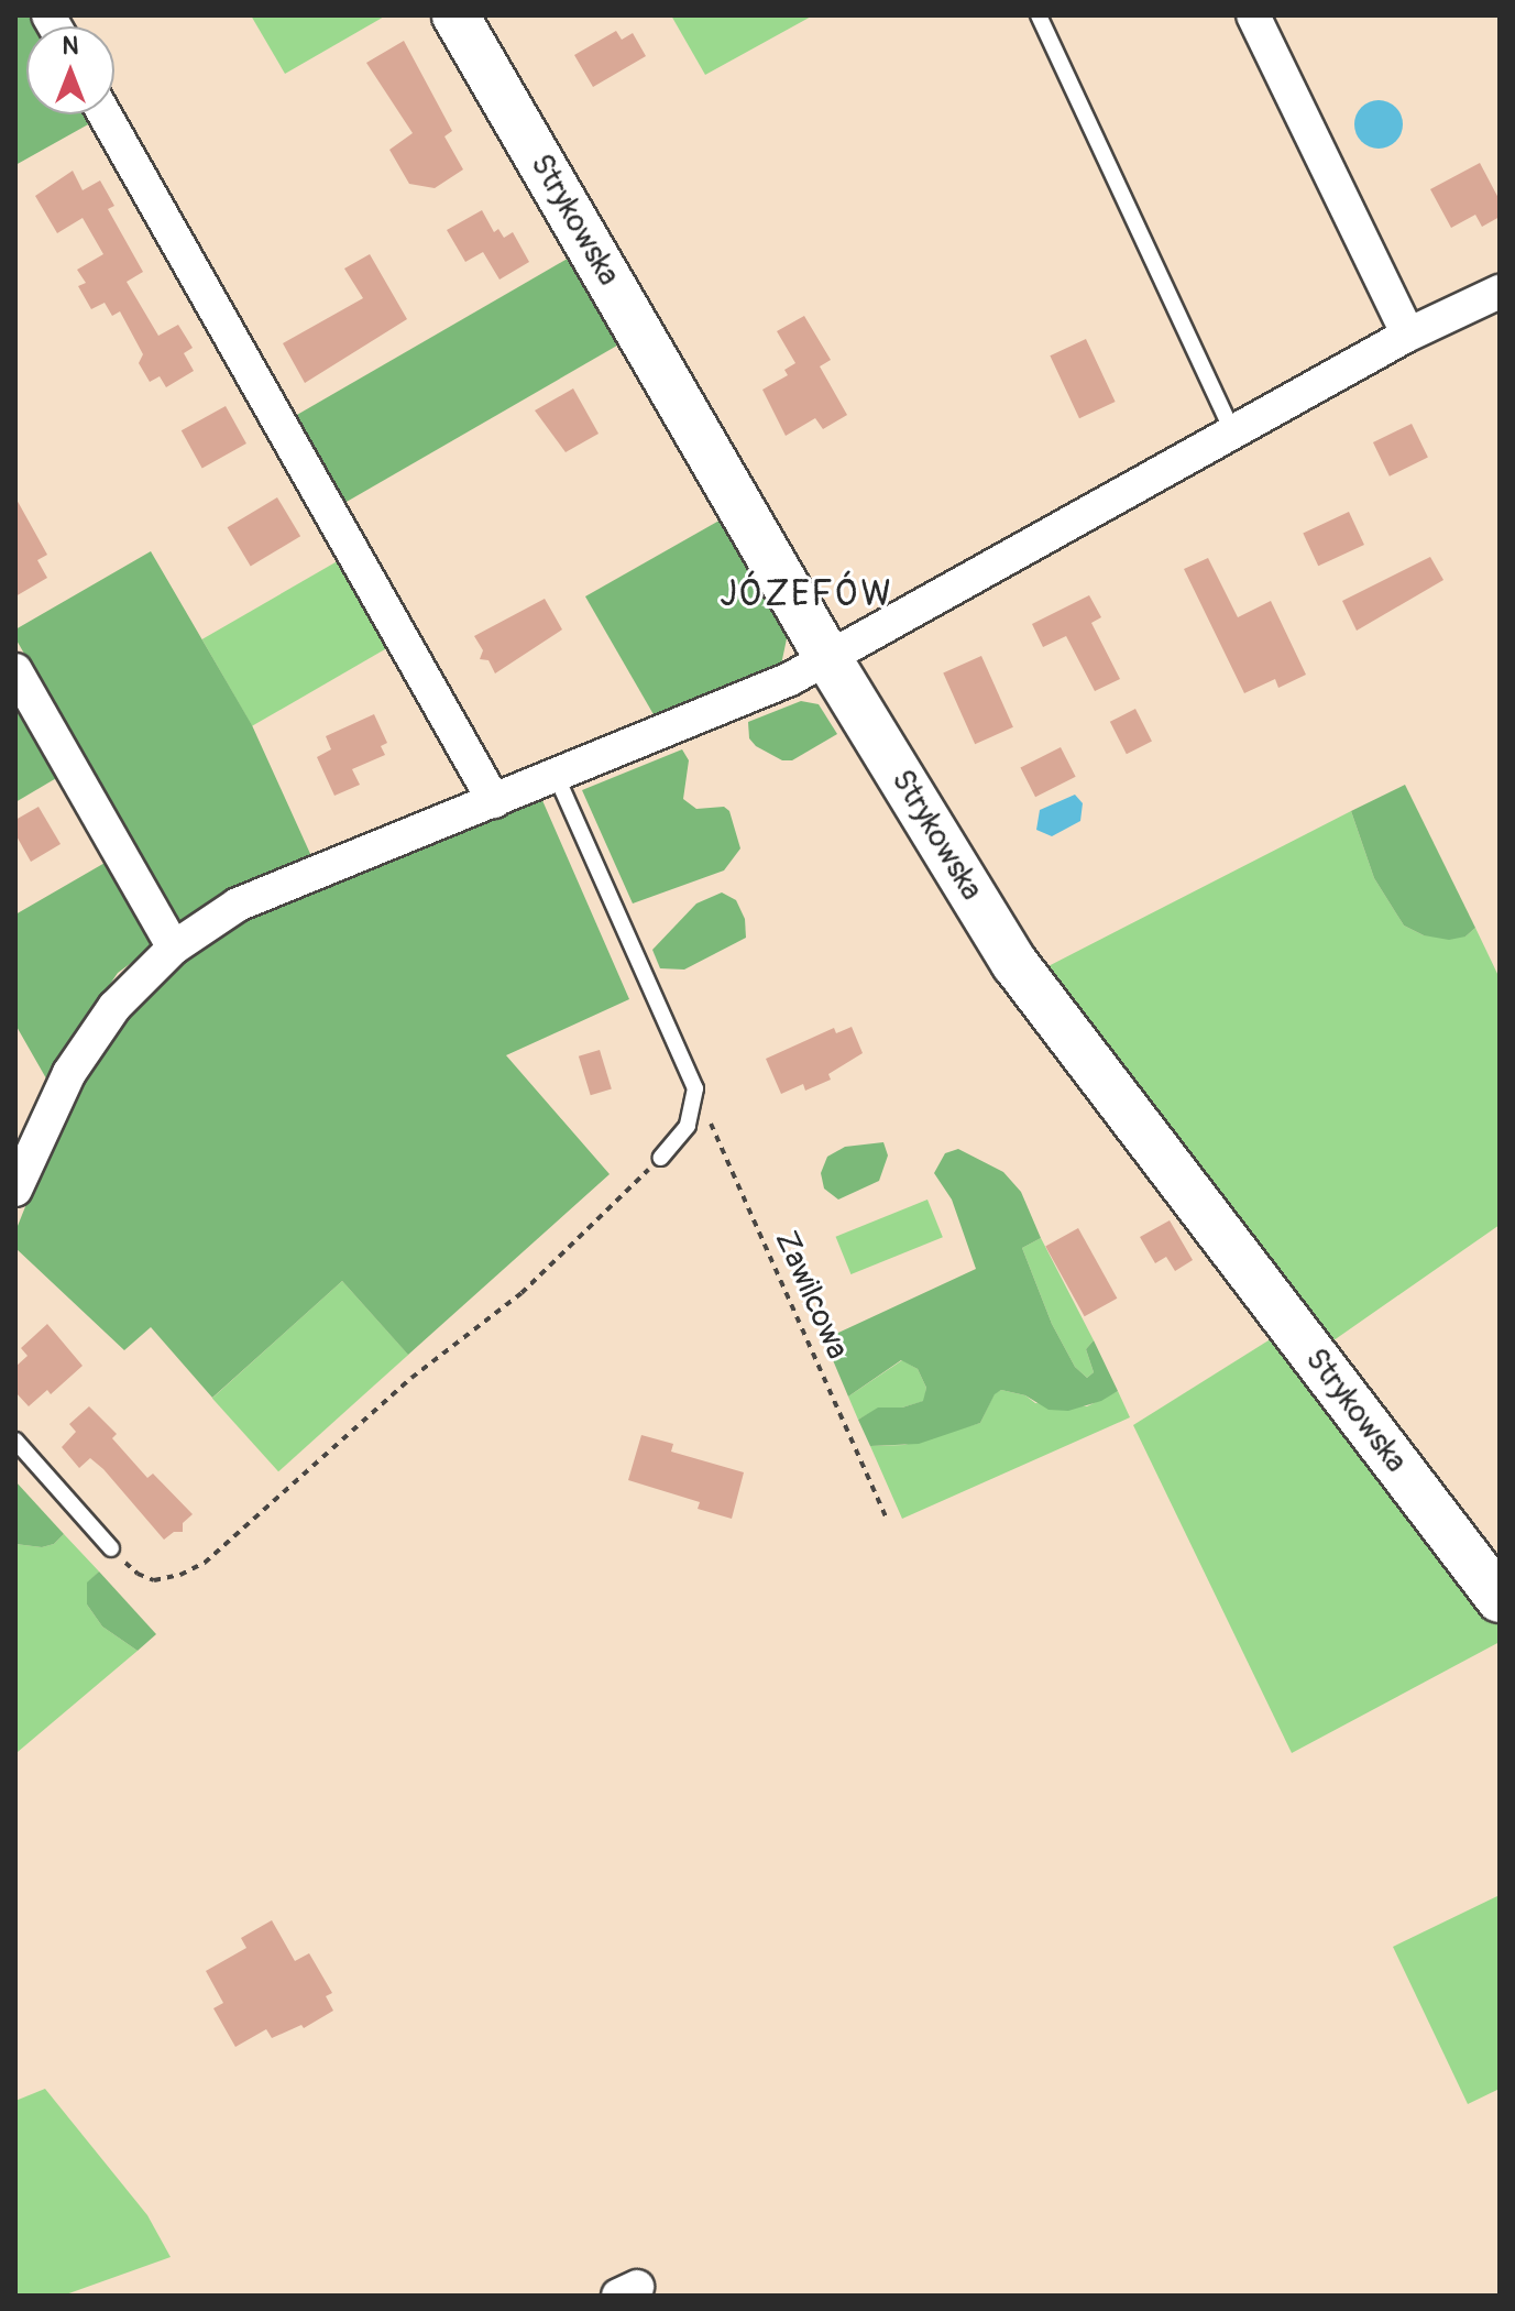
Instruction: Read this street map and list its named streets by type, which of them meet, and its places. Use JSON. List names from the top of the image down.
{
  "streets": {
    "street": ["Strykowska"],
    "path": ["Zawilcowa"]
  },
  "districts": ["JÓZEFÓW"],
  "north": "top"
}
